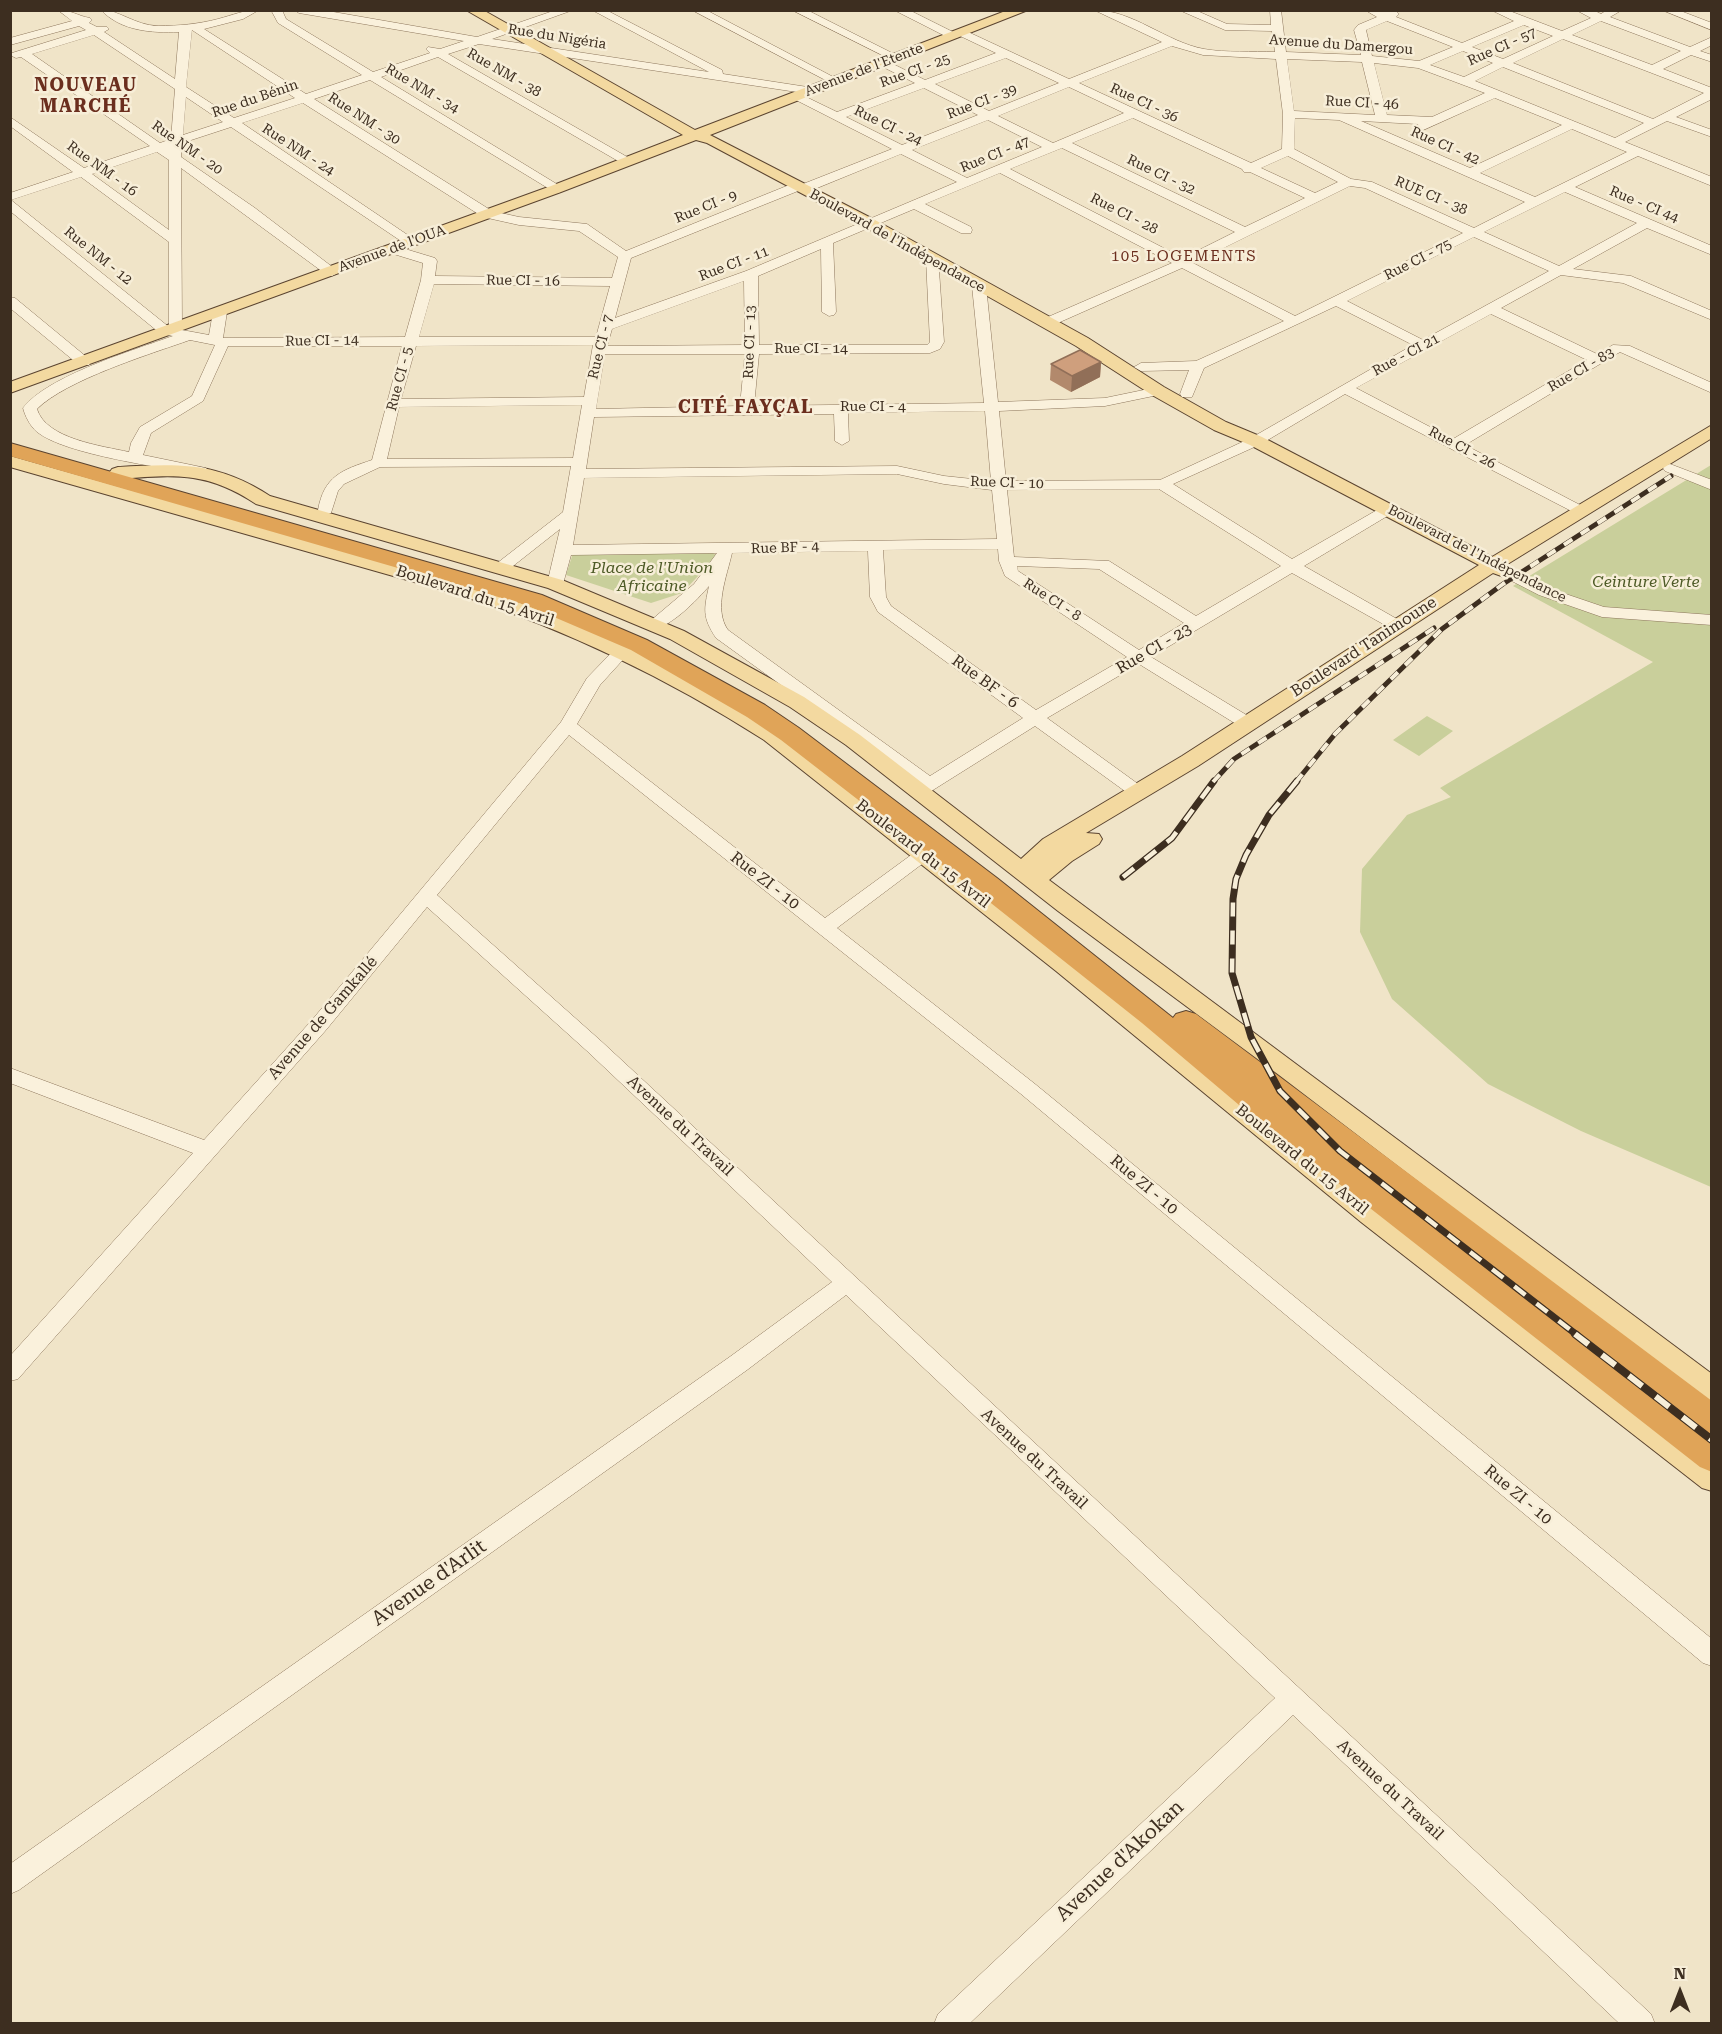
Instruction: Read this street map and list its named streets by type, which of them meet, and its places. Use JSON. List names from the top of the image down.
{
  "streets": {
    "highway": ["Boulevard du 15 Avril"],
    "main road": [
      "Avenue de l'Etente",
      "Boulevard de l'Indépendance",
      "Avenue de l'OUA",
      "Boulevard Tanimoune"
    ],
    "street": [
      "Rue du Nigéria",
      "Avenue du Damergou",
      "Rue CI - 57",
      "Rue CI - 25",
      "Rue NM - 38",
      "Rue NM - 34",
      "Rue du Bénin",
      "Rue CI - 39",
      "Rue CI - 36",
      "Rue CI - 46",
      "Rue NM - 30",
      "Rue CI - 24",
      "Rue CI - 42",
      "Rue NM - 20",
      "Rue NM - 24",
      "Rue CI - 47",
      "Rue NM - 16",
      "Rue CI - 32",
      "RUE CI - 38",
      "Rue - CI 44",
      "Rue CI - 9",
      "Rue CI - 28",
      "Rue NM - 12",
      "Rue CI - 75",
      "Rue CI - 11",
      "Rue CI - 16",
      "Rue CI - 14",
      "Rue CI - 13",
      "Rue CI - 7",
      "Rue - CI 21",
      "Rue CI - 83",
      "Rue CI - 5",
      "Rue CI - 4",
      "Rue CI - 26",
      "Rue CI - 10",
      "Rue BF - 4",
      "Rue CI - 8",
      "Rue CI - 23",
      "Rue BF - 6",
      "Rue ZI - 10",
      "Avenue de Gamkallé",
      "Avenue du Travail",
      "Avenue d'Arlit",
      "Avenue d'Akokan"
    ]
  },
  "crossings": [
    ["Rue du Nigéria", "Avenue de l'Etente"],
    ["Rue du Nigéria", "Rue NM - 38"],
    ["Rue du Nigéria", "Rue du Bénin"],
    ["Rue du Nigéria", "Boulevard de l'Indépendance"],
    ["Avenue du Damergou", "Rue CI - 57"],
    ["Avenue du Damergou", "Rue CI - 39"],
    ["Avenue du Damergou", "Rue CI - 75"],
    ["Avenue de l'Etente", "Rue CI - 36"],
    ["Avenue de l'Etente", "Rue CI - 24"],
    ["Avenue de l'Etente", "Boulevard de l'Indépendance"],
    ["Avenue de l'Etente", "Avenue de l'OUA"],
    ["Rue CI - 25", "Rue CI - 36"],
    ["Rue CI - 25", "Rue CI - 24"],
    ["Rue NM - 38", "Rue du Bénin"],
    ["Rue NM - 38", "Avenue de l'OUA"],
    ["Rue NM - 34", "Rue du Bénin"],
    ["Rue NM - 34", "Avenue de l'OUA"],
    ["Rue du Bénin", "Rue NM - 30"],
    ["Rue du Bénin", "Rue NM - 20"],
    ["Rue du Bénin", "Rue NM - 24"],
    ["Rue du Bénin", "Rue NM - 16"],
    ["Rue du Bénin", "Boulevard de l'Indépendance"],
    ["Rue CI - 39", "Rue CI - 36"],
    ["Rue CI - 39", "Rue CI - 24"],
    ["Rue CI - 39", "Rue CI - 9"],
    ["Rue CI - 39", "Boulevard de l'Indépendance"],
    ["Rue CI - 36", "Rue CI - 47"],
    ["Rue CI - 46", "Rue CI - 42"],
    ["Rue NM - 30", "Avenue de l'OUA"],
    ["Rue CI - 24", "Rue CI - 47"],
    ["Rue CI - 42", "Rue CI - 75"],
    ["Rue NM - 20", "Avenue de l'OUA"],
    ["Rue NM - 24", "Avenue de l'OUA"],
    ["Rue CI - 47", "Rue CI - 32"],
    ["Rue CI - 47", "Rue CI - 28"],
    ["Rue CI - 47", "Boulevard de l'Indépendance"],
    ["Rue CI - 47", "Rue CI - 11"],
    ["RUE CI - 38", "Rue CI - 75"],
    ["RUE CI - 38", "Rue - CI 21"],
    ["Rue - CI 44", "Rue CI - 75"],
    ["Rue - CI 44", "Rue - CI 21"],
    ["Rue CI - 9", "Boulevard de l'Indépendance"],
    ["Rue CI - 9", "Rue CI - 7"],
    ["Rue CI - 28", "Rue CI - 75"],
    ["Boulevard de l'Indépendance", "Avenue de l'OUA"],
    ["Boulevard de l'Indépendance", "Rue CI - 75"],
    ["Boulevard de l'Indépendance", "Rue CI - 11"],
    ["Boulevard de l'Indépendance", "Rue CI - 14"],
    ["Boulevard de l'Indépendance", "Rue - CI 21"],
    ["Boulevard de l'Indépendance", "Rue CI - 4"],
    ["Boulevard de l'Indépendance", "Boulevard Tanimoune"],
    ["Boulevard de l'Indépendance", "Rue CI - 23"],
    ["Avenue de l'OUA", "Rue NM - 12"],
    ["Avenue de l'OUA", "Rue CI - 14"],
    ["Rue NM - 12", "Rue CI - 14"],
    ["Rue CI - 11", "Rue CI - 13"],
    ["Rue CI - 11", "Rue CI - 7"],
    ["Rue CI - 16", "Rue CI - 7"],
    ["Rue CI - 16", "Rue CI - 5"],
    ["Rue CI - 14", "Rue CI - 13"],
    ["Rue CI - 14", "Rue CI - 7"],
    ["Rue CI - 14", "Rue CI - 5"],
    ["Rue CI - 13", "Rue CI - 4"],
    ["Rue CI - 7", "Rue CI - 4"],
    ["Rue CI - 7", "Rue CI - 10"],
    ["Rue CI - 7", "Rue BF - 4"],
    ["Rue CI - 7", "Boulevard du 15 Avril"],
    ["Rue - CI 21", "Rue CI - 26"],
    ["Rue - CI 21", "Rue CI - 10"],
    ["Rue CI - 83", "Rue CI - 26"],
    ["Rue CI - 5", "Rue CI - 4"],
    ["Rue CI - 5", "Rue CI - 10"],
    ["Rue CI - 26", "Boulevard Tanimoune"],
    ["Rue BF - 4", "Rue BF - 6"],
    ["Boulevard du 15 Avril", "Boulevard Tanimoune"],
    ["Boulevard du 15 Avril", "Rue CI - 23"],
    ["Boulevard du 15 Avril", "Avenue de Gamkallé"],
    ["Rue CI - 8", "Boulevard Tanimoune"],
    ["Rue CI - 8", "Rue CI - 23"],
    ["Boulevard Tanimoune", "Rue BF - 6"],
    ["Rue CI - 23", "Rue BF - 6"],
    ["Rue ZI - 10", "Avenue de Gamkallé"],
    ["Avenue de Gamkallé", "Avenue du Travail"],
    ["Avenue du Travail", "Avenue d'Arlit"],
    ["Avenue du Travail", "Avenue d'Akokan"]
  ],
  "districts": ["NOUVEAU MARCHÉ", "105 LOGEMENTS", "CITÉ FAYÇAL"],
  "parks": ["Place de l'Union Africaine", "Ceinture Verte"],
  "north": "top"
}
